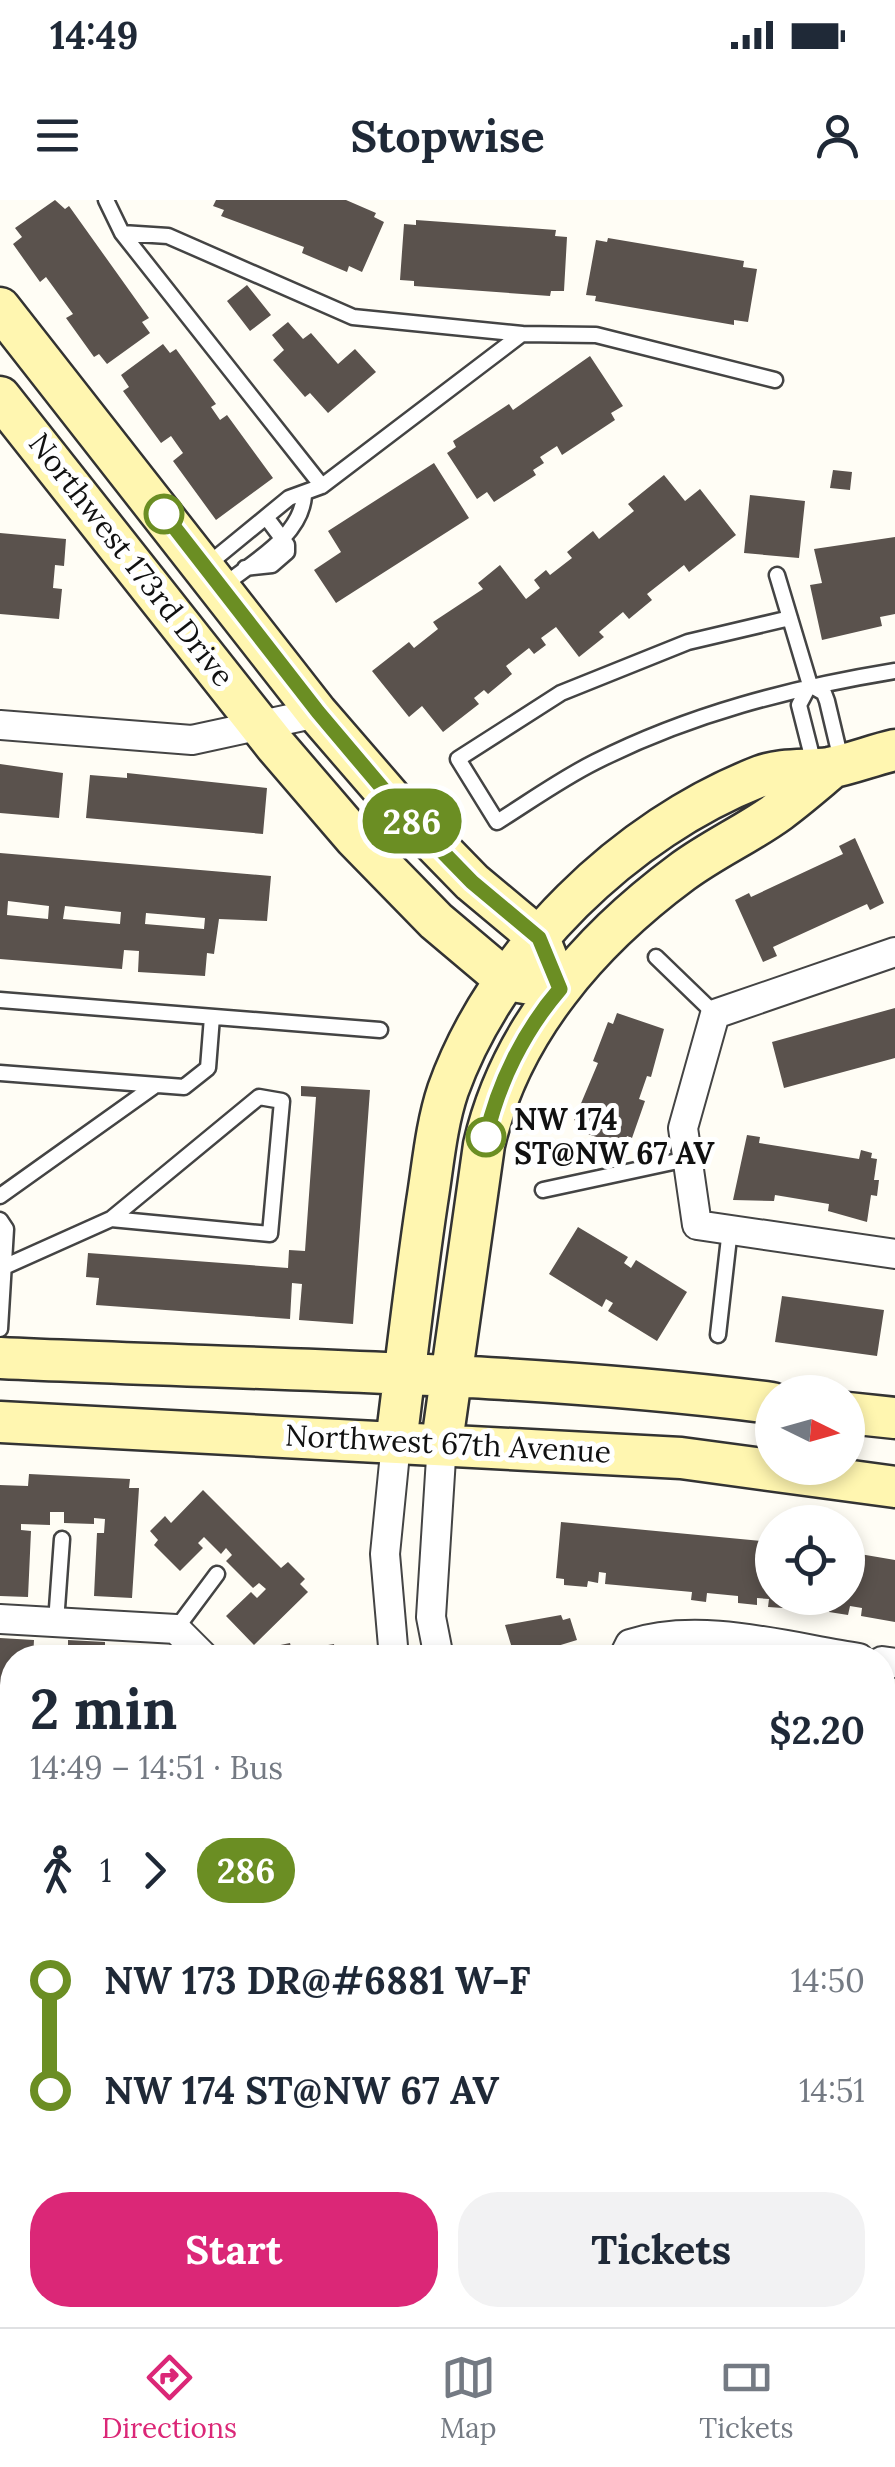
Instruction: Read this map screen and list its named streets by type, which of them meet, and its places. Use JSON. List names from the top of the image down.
{
  "streets": {
    "street": ["Northwest 173rd Drive", "Northwest 67th Avenue"]
  },
  "places": ["NW 174 ST@NW 67 AV"],
  "lines": ["bus line 286"],
  "north": "right",
  "page": {
    "status": "14:49",
    "header": "Stopwise",
    "on_map": "286",
    "heading": ["2 min", "14:49 – 14:51 · Bus", "$2.20"],
    "legs": ["1", "286"],
    "list": [
      {
        "name": "NW 173 DR@#6881 W-F",
        "value": "14:50"
      },
      {
        "name": "NW 174 ST@NW 67 AV",
        "value": "14:51"
      }
    ],
    "buttons": ["Start", "Tickets"],
    "tabs": ["Directions", "Map", "Tickets"]
  }
}
